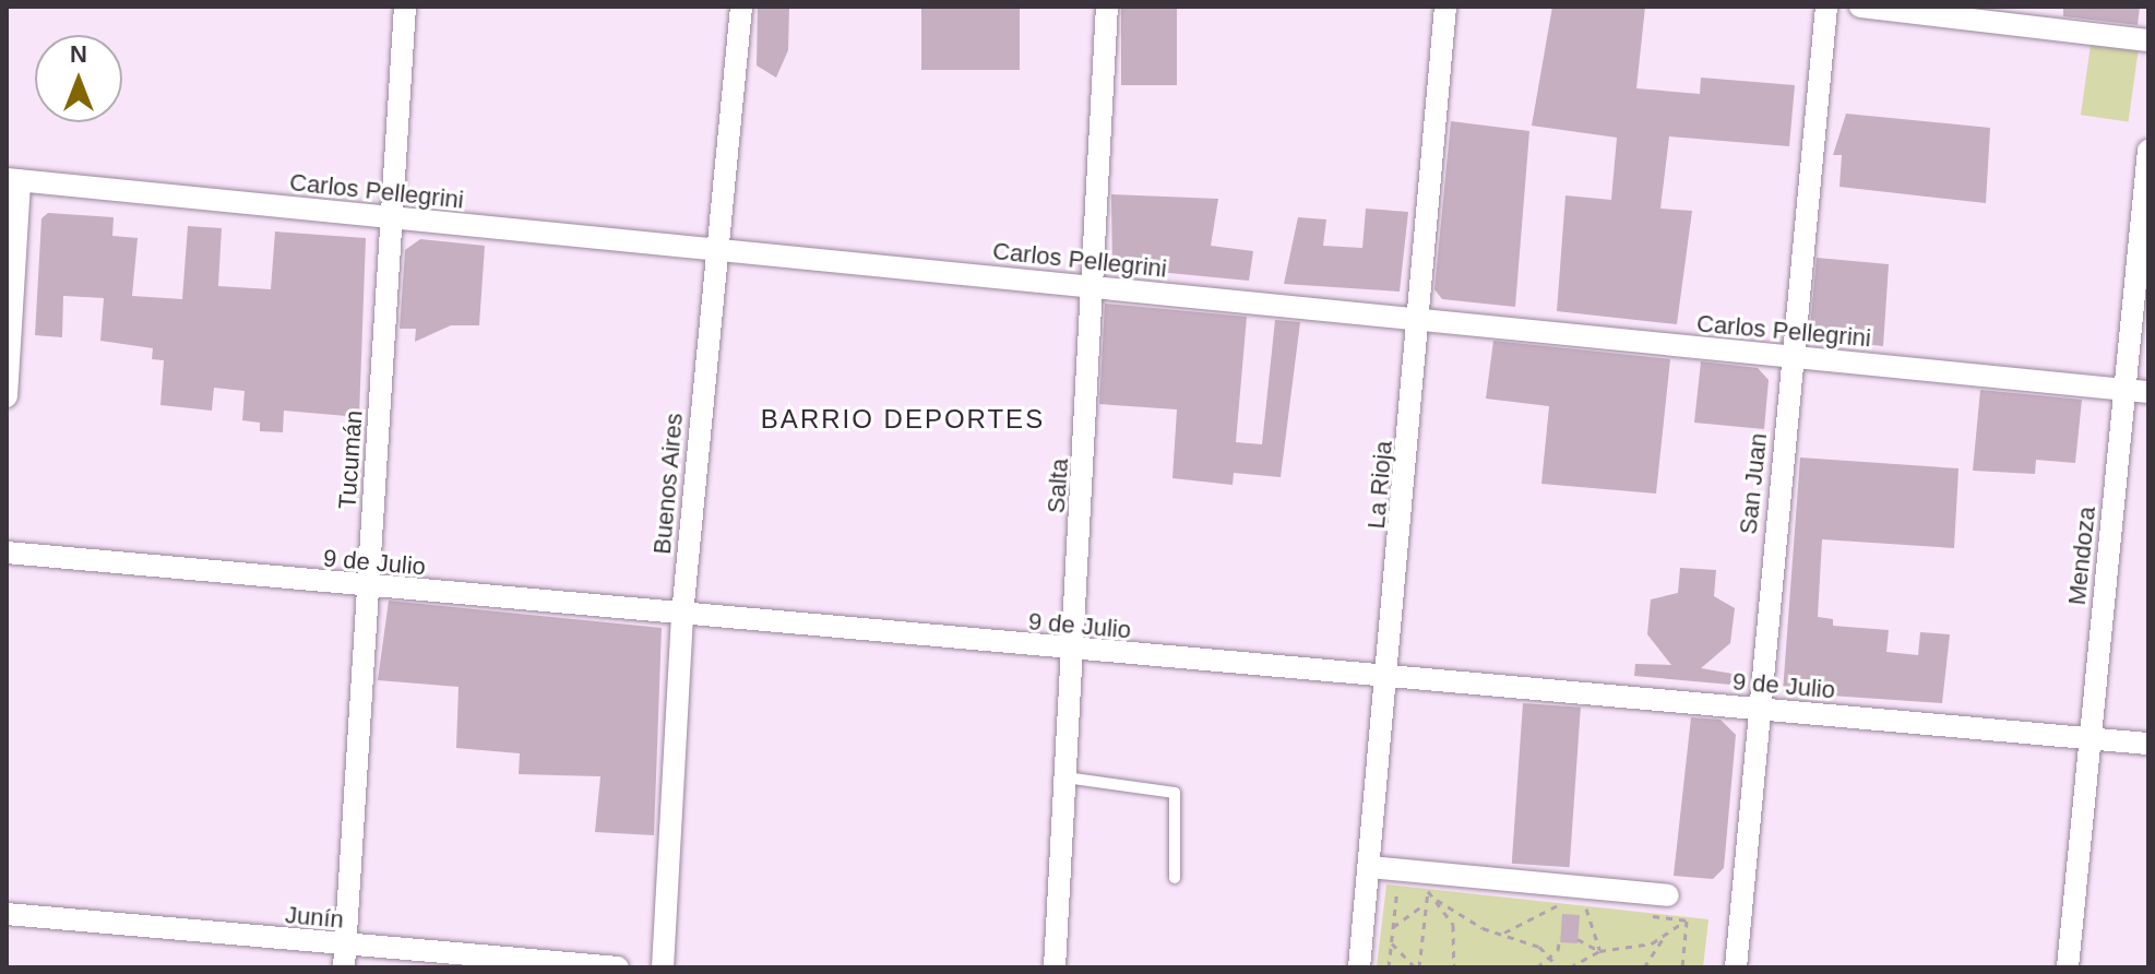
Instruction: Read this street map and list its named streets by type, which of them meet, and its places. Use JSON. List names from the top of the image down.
{
  "streets": {
    "street": [
      "Carlos Pellegrini",
      "Tucumán",
      "Buenos Aires",
      "San Juan",
      "La Rioja",
      "Salta",
      "Mendoza",
      "9 de Julio",
      "Junín"
    ]
  },
  "crossings": [
    ["Carlos Pellegrini", "Tucumán"],
    ["Carlos Pellegrini", "Buenos Aires"],
    ["Carlos Pellegrini", "San Juan"],
    ["Carlos Pellegrini", "La Rioja"],
    ["Carlos Pellegrini", "Salta"],
    ["Carlos Pellegrini", "Mendoza"],
    ["Tucumán", "9 de Julio"],
    ["Tucumán", "Junín"],
    ["Buenos Aires", "9 de Julio"],
    ["San Juan", "9 de Julio"],
    ["La Rioja", "9 de Julio"],
    ["Salta", "9 de Julio"],
    ["Mendoza", "9 de Julio"]
  ],
  "districts": ["BARRIO DEPORTES"],
  "north": "top"
}
